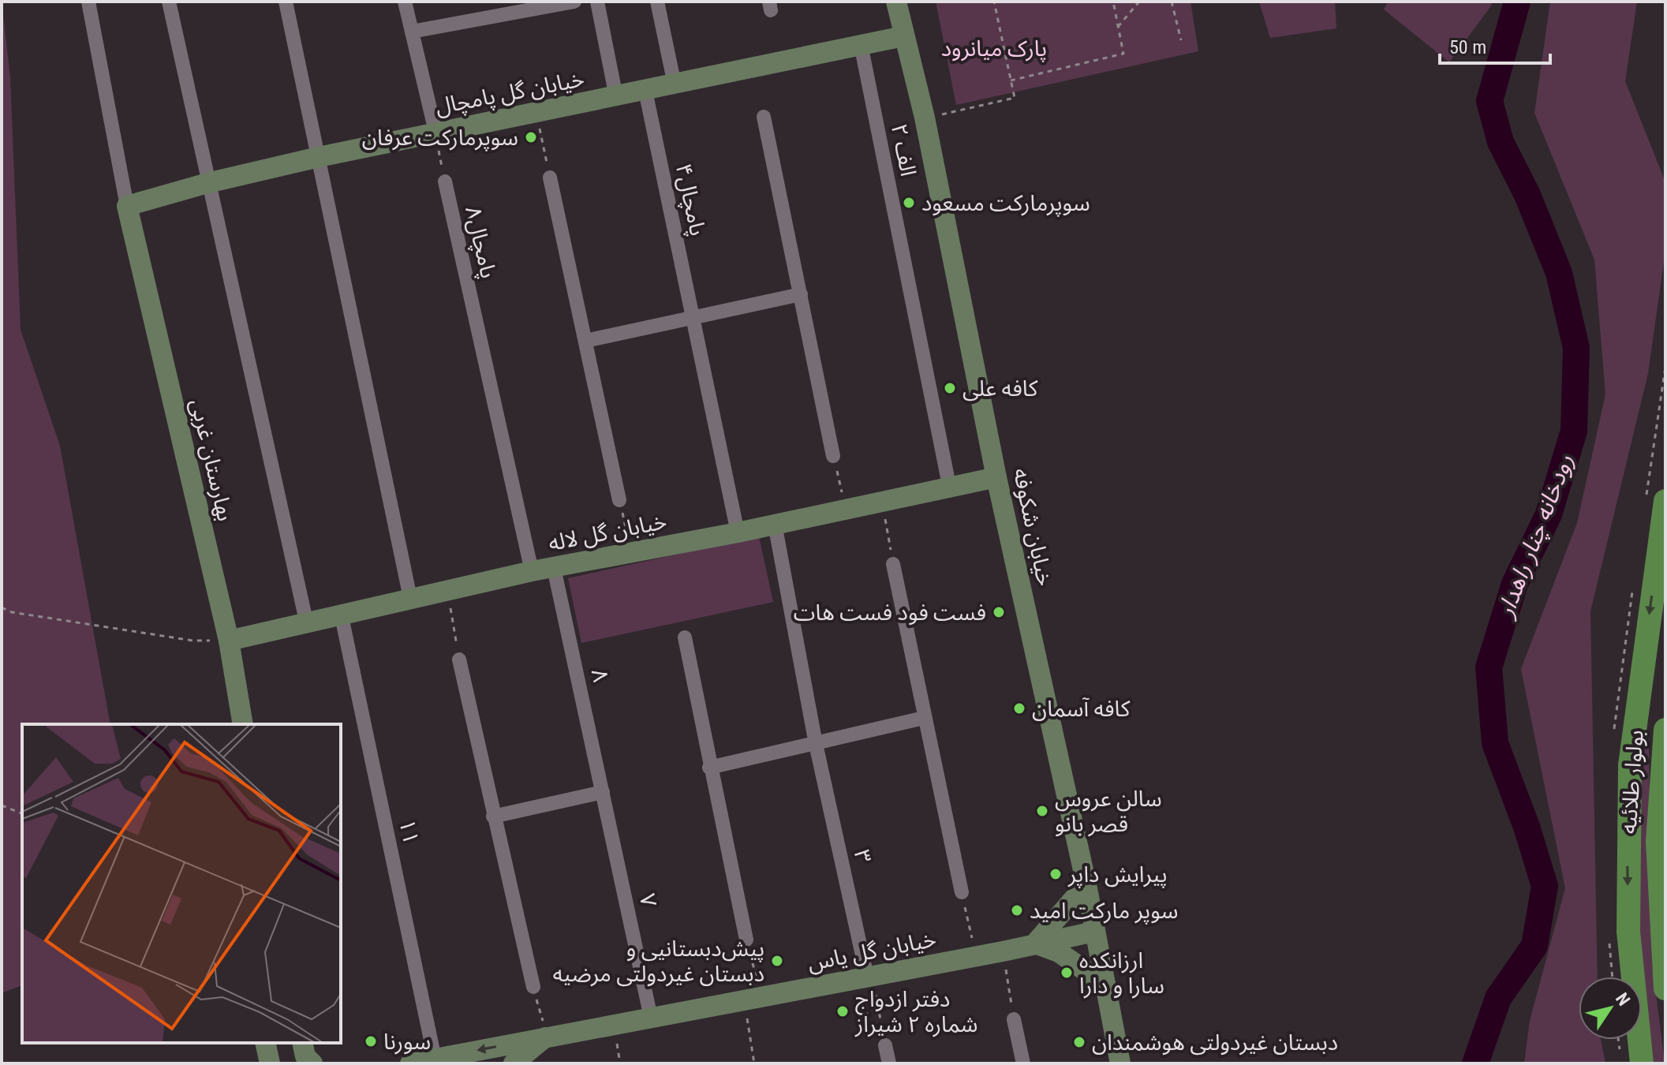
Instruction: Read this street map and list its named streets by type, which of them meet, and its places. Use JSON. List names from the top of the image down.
{
  "streets": {
    "main road": ["بولوار طلائیه"],
    "street": [
      "خیابان گل پامچال",
      "۲ الف",
      "پامچال۴",
      "پامچال۸",
      "بهارستان غربی",
      "خیابان شکوفه",
      "خیابان گل لاله",
      "۸",
      "۱۱",
      "۳",
      "۷",
      "خیابان گل یاس"
    ]
  },
  "crossings": [
    ["خیابان گل پامچال", "۲ الف"],
    ["خیابان گل پامچال", "پامچال۴"],
    ["خیابان گل پامچال", "پامچال۸"],
    ["خیابان گل پامچال", "بهارستان غربی"],
    ["خیابان گل پامچال", "خیابان شکوفه"],
    ["۲ الف", "خیابان گل لاله"],
    ["پامچال۸", "خیابان گل لاله"],
    ["بهارستان غربی", "خیابان گل لاله"],
    ["خیابان شکوفه", "خیابان گل لاله"],
    ["خیابان شکوفه", "خیابان گل یاس"],
    ["خیابان گل لاله", "۸"],
    ["خیابان گل لاله", "۱۱"],
    ["خیابان گل لاله", "۳"],
    ["۸", "۷"],
    ["۱۱", "خیابان گل یاس"],
    ["۳", "خیابان گل یاس"],
    ["۷", "خیابان گل یاس"]
  ],
  "water": ["رودخانه چنار راهدار"],
  "parks": ["پارک میانرود"],
  "places": [
    "سوپرمارکت عرفان",
    "سوپرمارکت مسعود",
    "کافه علی",
    "فست فود فست هات",
    "کافه آسمان",
    "سالن عروس قصر بانو",
    "پیرایش داپر",
    "سوپر مارکت امید",
    "پیش‌دبستانیی و دبستان غیردولتی مرضیه",
    "ارزانکده سارا و دارا",
    "دفتر ازدواج شماره ۲ شیراز",
    "سورنا",
    "دبستان غیردولتی هوشمندان"
  ],
  "scale_bar": "50 m",
  "north": "top right"
}
